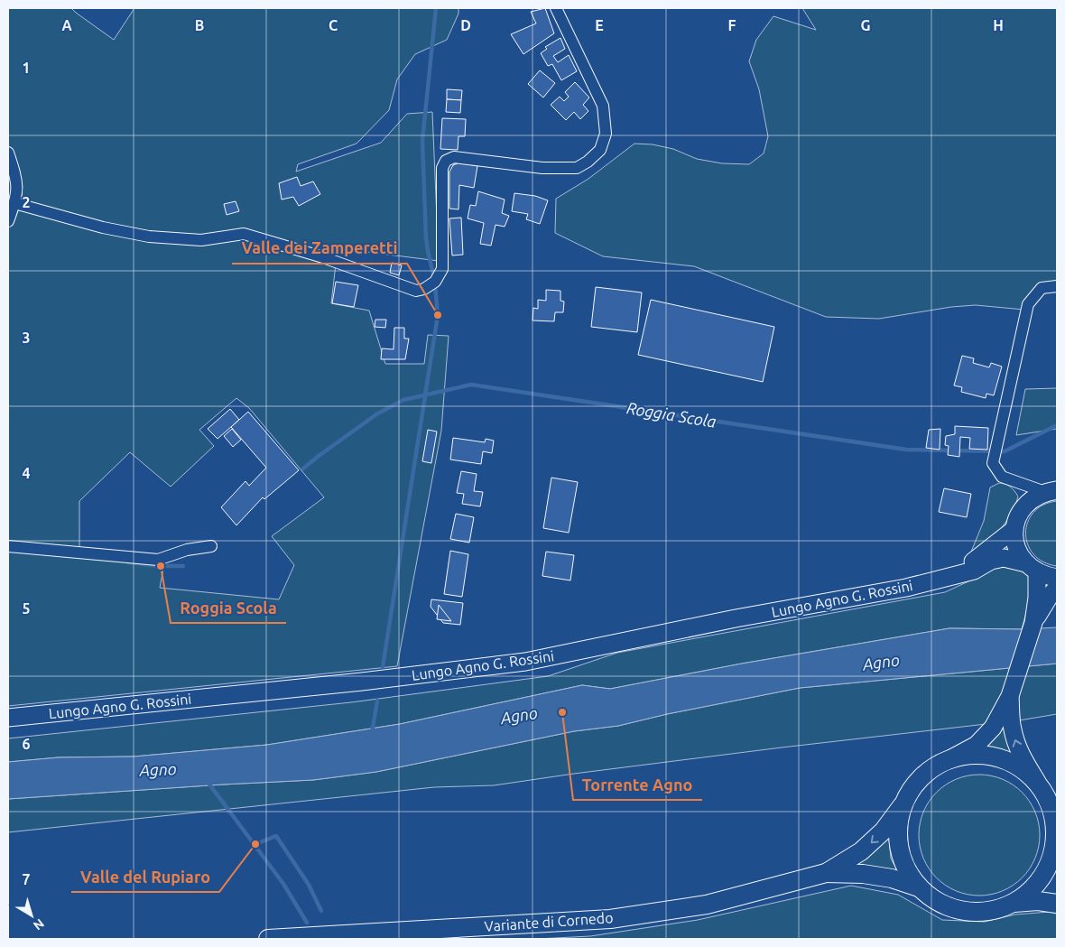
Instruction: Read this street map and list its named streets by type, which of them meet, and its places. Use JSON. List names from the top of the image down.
{
  "streets": {
    "main road": ["Lungo Agno G. Rossini", "Variante di Cornedo"]
  },
  "water": ["Roggia Scola", "Agno"],
  "places": [
    "Valle dei Zamperetti",
    "Roggia Scola",
    "Torrente Agno",
    "Valle del Rupiaro"
  ],
  "north": "bottom right",
  "grid": {
    "columns": [
      "A",
      "B",
      "C",
      "D",
      "E",
      "F",
      "G",
      "H"
    ],
    "rows": [
      "1",
      "2",
      "3",
      "4",
      "5",
      "6",
      "7"
    ]
  }
}
